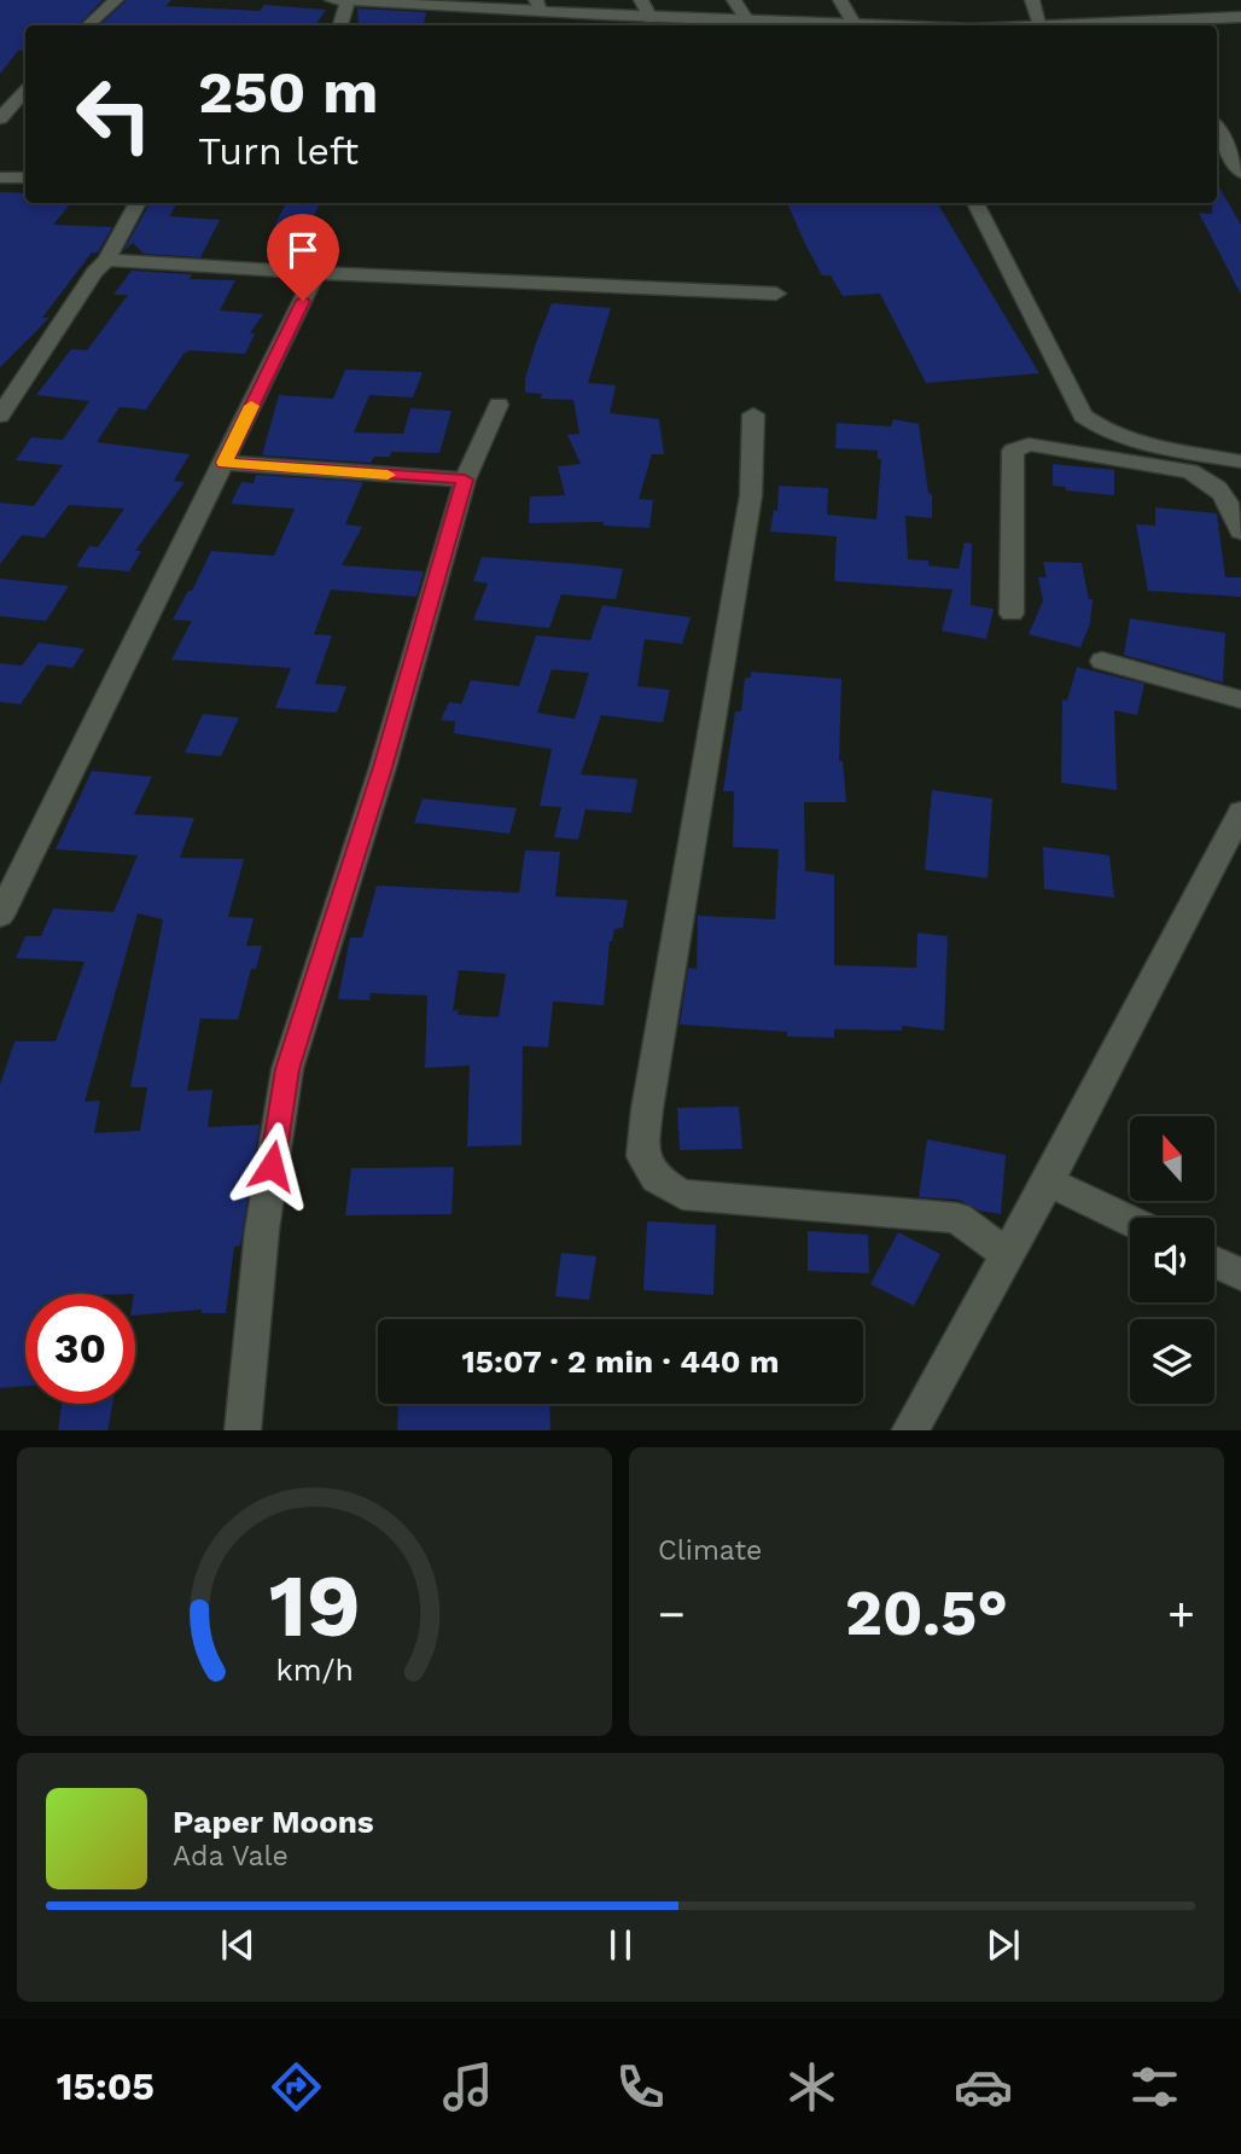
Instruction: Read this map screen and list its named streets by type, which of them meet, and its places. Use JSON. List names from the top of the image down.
{
  "north": "top",
  "page": {
    "turn": ["250 m", "Turn left"],
    "limit": "30",
    "trip": "15:07 · 2 min · 440 m",
    "tile": "Climate",
    "heat": ["−", "20.5°", "+"],
    "song": ["Paper Moons", "Ada Vale"],
    "tabs": "15:05",
    "gauge": ["19", "km/h"]
  }
}
